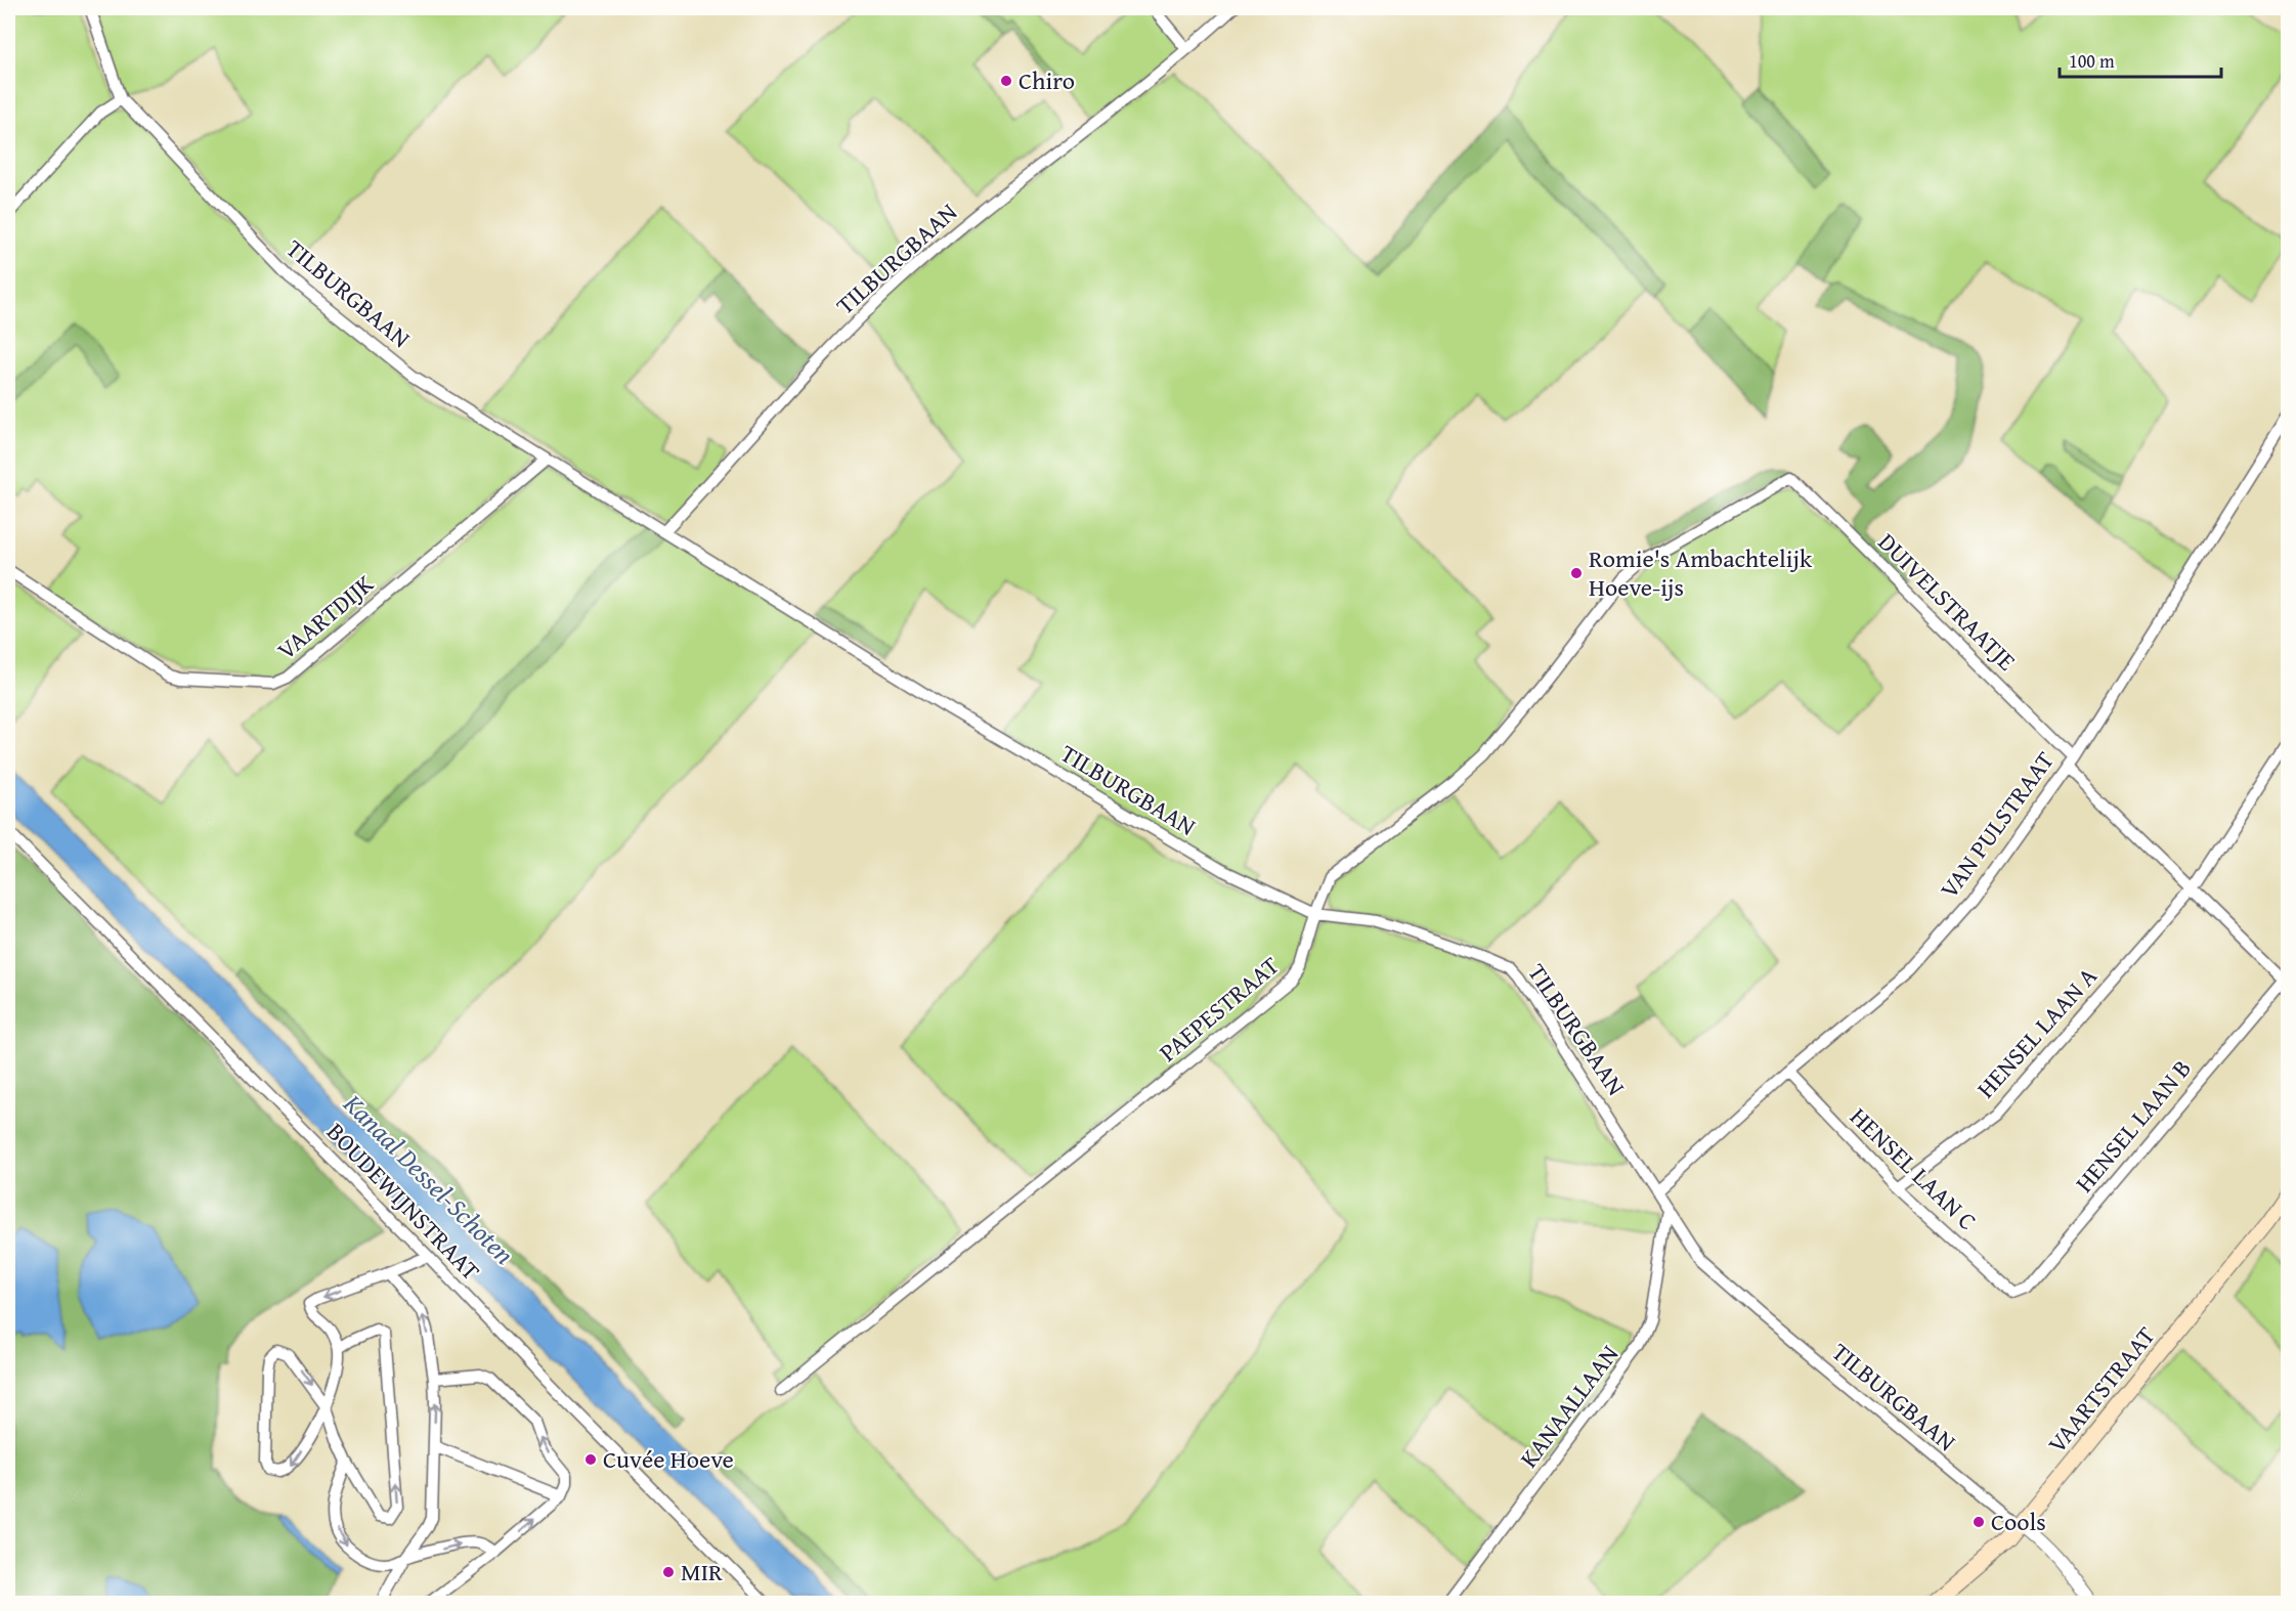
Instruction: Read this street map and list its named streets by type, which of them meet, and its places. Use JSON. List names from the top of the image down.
{
  "streets": {
    "main road": ["VAARTSTRAAT"],
    "street": [
      "TILBURGBAAN",
      "DUIVELSTRAATJE",
      "VAARTDIJK",
      "VAN PULSTRAAT",
      "PAEPESTRAAT",
      "HENSEL LAAN A",
      "HENSEL LAAN B",
      "HENSEL LAAN C",
      "BOUDEWIJNSTRAAT",
      "KANAALLAAN"
    ]
  },
  "crossings": [
    ["TILBURGBAAN", "VAARTDIJK"],
    ["TILBURGBAAN", "VAN PULSTRAAT"],
    ["TILBURGBAAN", "PAEPESTRAAT"],
    ["TILBURGBAAN", "VAARTSTRAAT"],
    ["TILBURGBAAN", "KANAALLAAN"],
    ["DUIVELSTRAATJE", "VAN PULSTRAAT"],
    ["DUIVELSTRAATJE", "PAEPESTRAAT"],
    ["VAN PULSTRAAT", "HENSEL LAAN C"],
    ["HENSEL LAAN A", "HENSEL LAAN C"],
    ["HENSEL LAAN B", "HENSEL LAAN C"]
  ],
  "water": ["Kanaal Dessel-Schoten"],
  "places": [
    "Chiro",
    "Romie's Ambachtelijk Hoeve-ijs",
    "Cuvée Hoeve",
    "Cools",
    "MIR"
  ],
  "scale_bar": "100 m"
}
